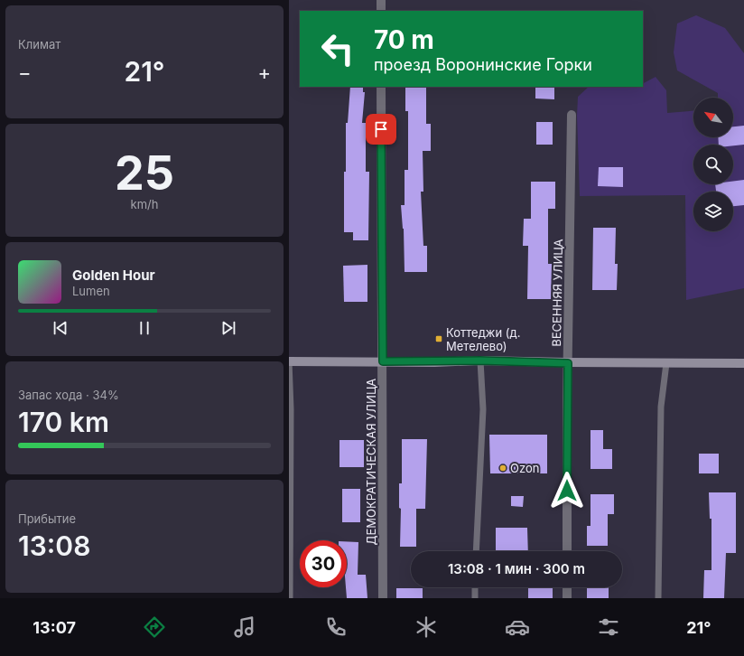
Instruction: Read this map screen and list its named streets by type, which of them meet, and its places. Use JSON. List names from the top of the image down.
{
  "streets": {
    "street": ["ВЕСЕННЯЯ УЛИЦА", "ДЕМОКРАТИЧЕСКАЯ УЛИЦА"]
  },
  "places": {
    "transit": ["Коттеджи (д. Метелево)"],
    "other": ["Ozon"]
  },
  "north": "top left",
  "page": {
    "tile": [
      "Климат",
      ["25", "km/h"],
      ["Запас хода · 34%", "170 km"],
      ["Прибытие", "13:08"]
    ],
    "turn": ["70 m", "проезд Воронинские Горки"],
    "heat": ["−", "21°", "+"],
    "song": ["Golden Hour", "Lumen"],
    "limit": "30",
    "trip": "13:08 · 1 мин · 300 m",
    "tabs": ["13:07", "21°"]
  }
}
